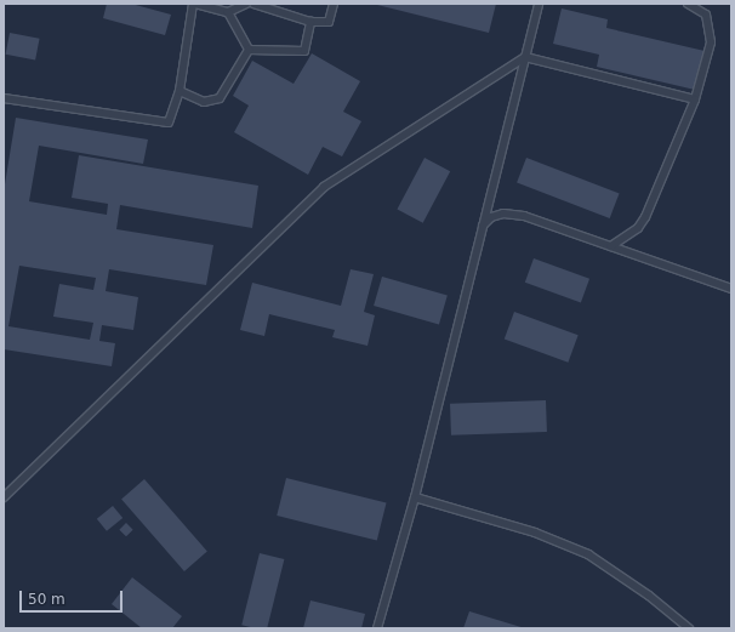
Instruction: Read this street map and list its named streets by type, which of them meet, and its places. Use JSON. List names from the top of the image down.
{
  "scale_bar": "50 m"
}
